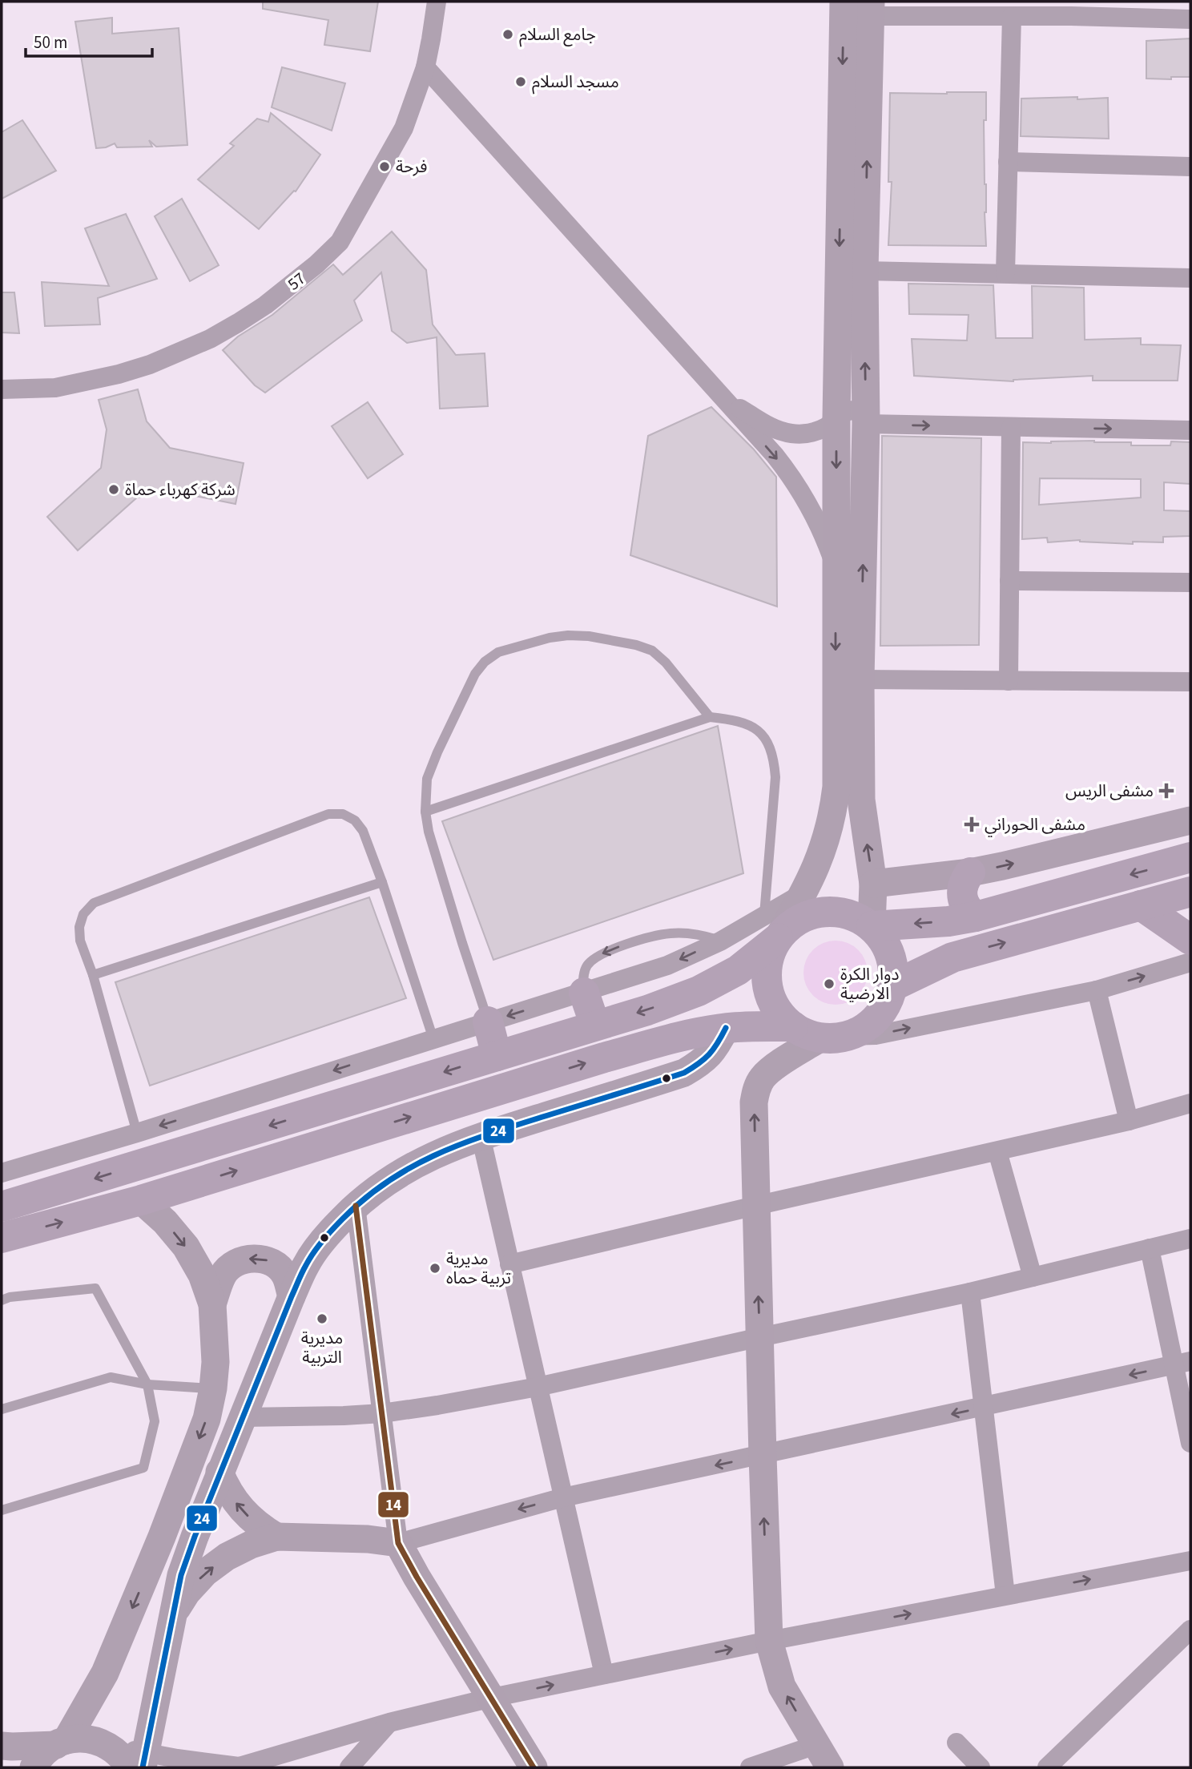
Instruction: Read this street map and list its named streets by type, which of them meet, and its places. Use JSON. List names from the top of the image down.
{
  "streets": {
    "street": ["57"]
  },
  "places": {
    "other": [
      "جامع السلام",
      "مسجد السلام",
      "فرحة",
      "شركة كهرباء حماة",
      "دوار الكرة الارضية",
      "مديرية تربية حماه",
      "مديرية التربية"
    ],
    "health": ["مشفى الريس", "مشفى الحوراني"]
  },
  "lines": ["transit line 24", "transit line 14"],
  "scale_bar": "50 m"
}
